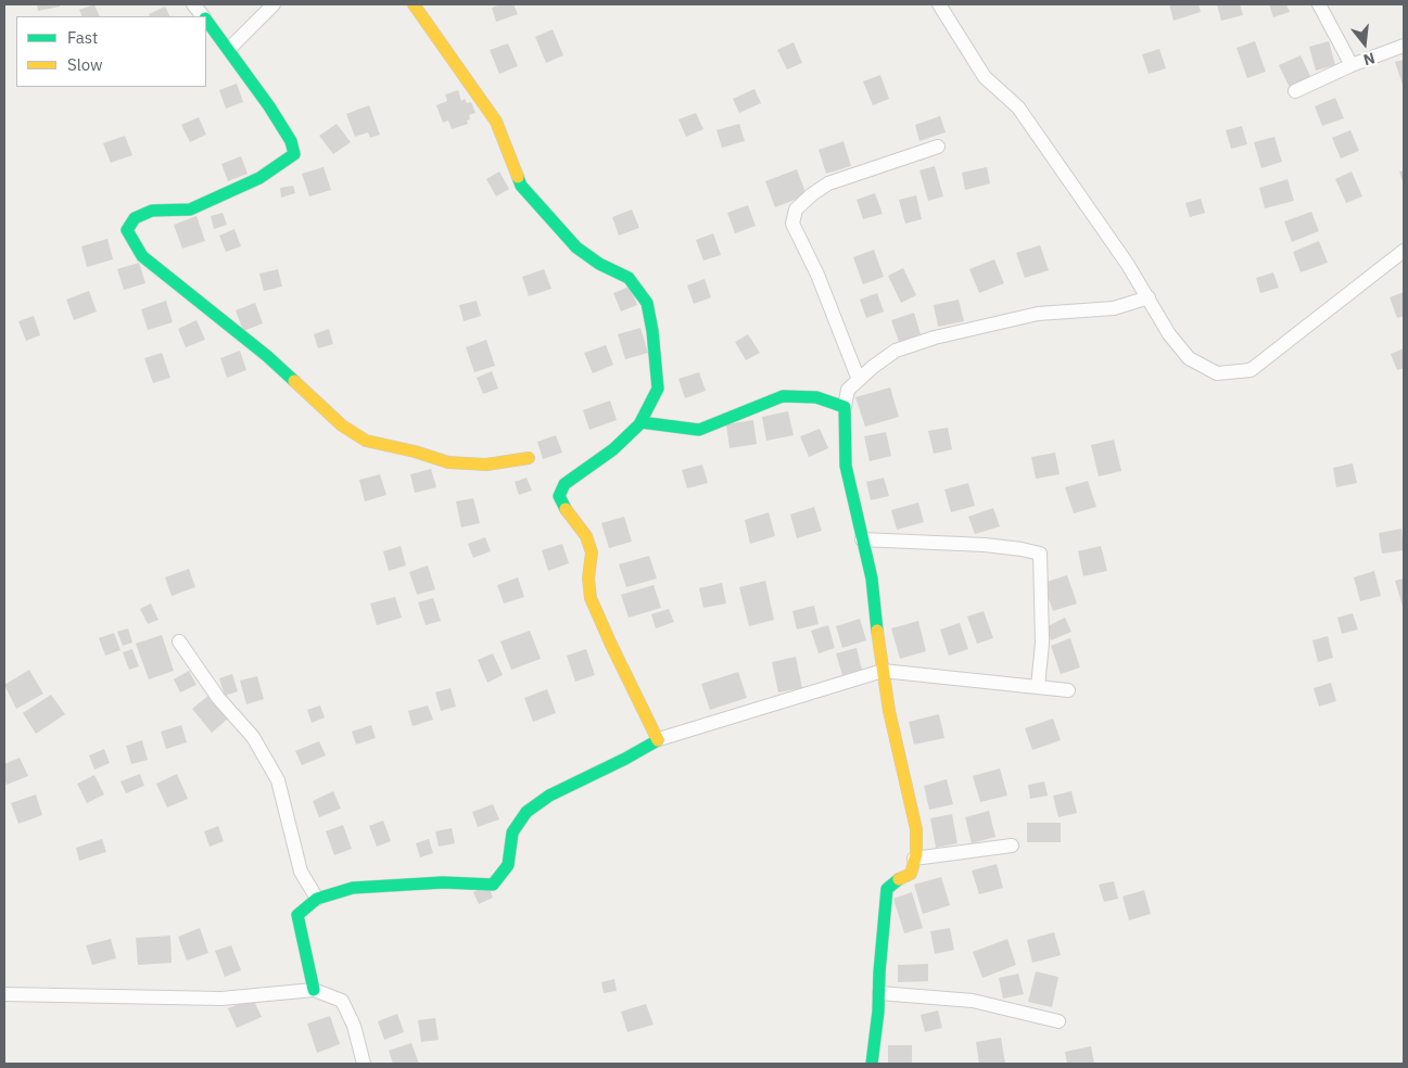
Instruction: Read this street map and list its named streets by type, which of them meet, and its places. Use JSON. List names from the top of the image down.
{
  "legend": ["Fast", "Slow"],
  "north": "bottom"
}
